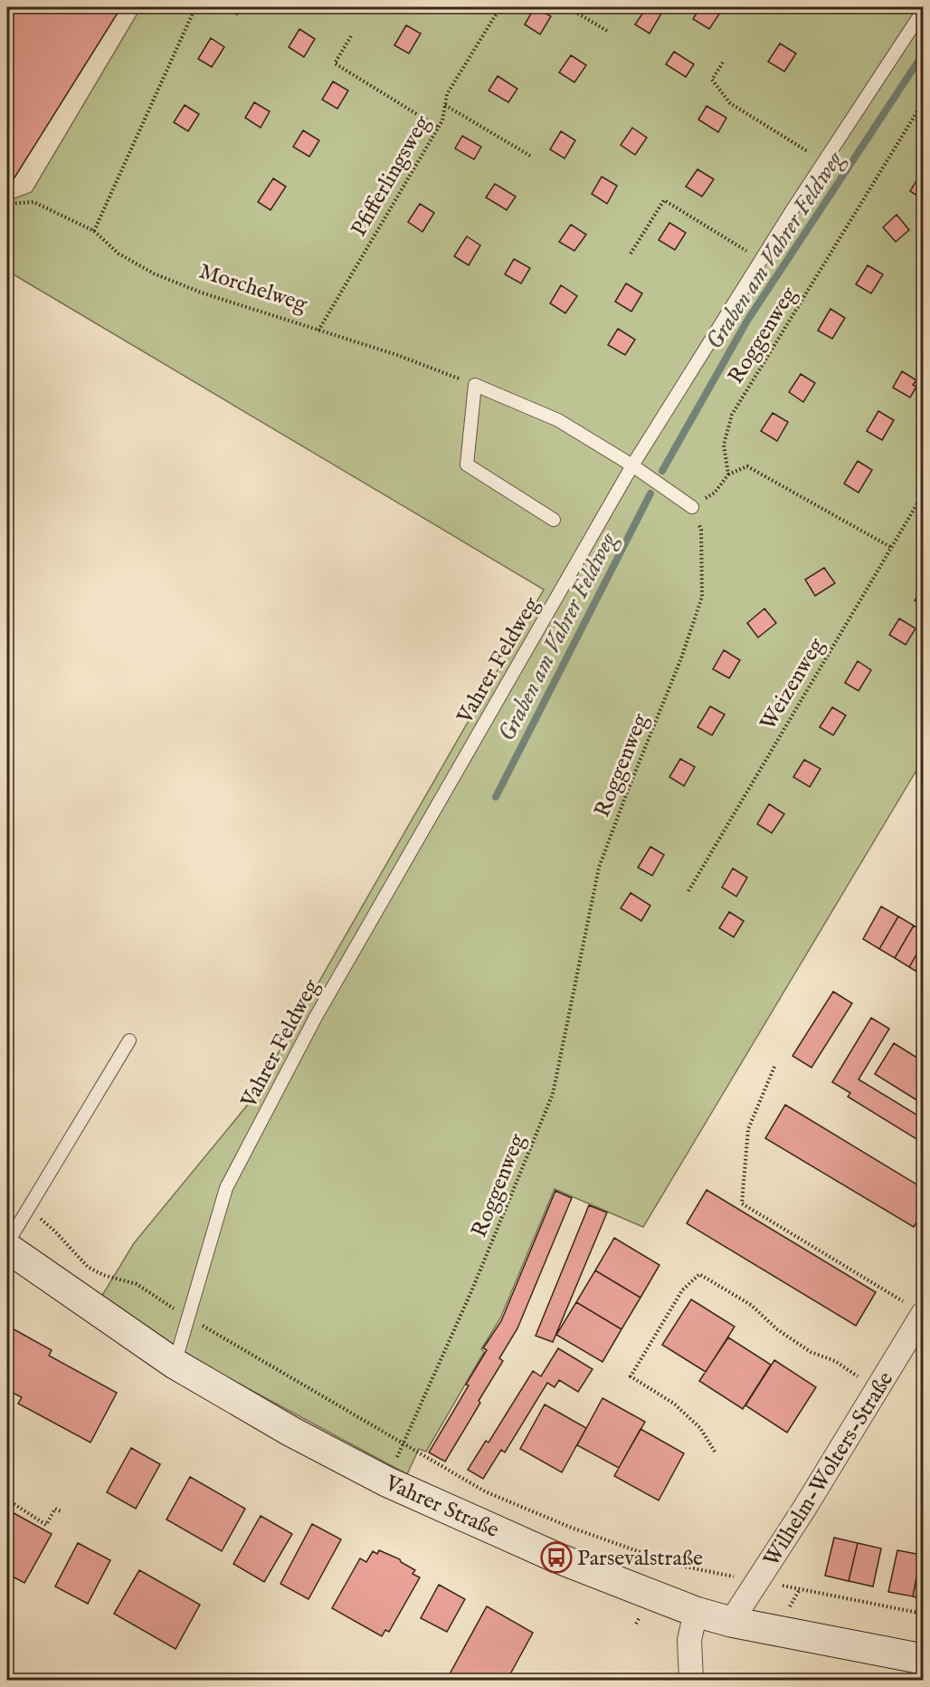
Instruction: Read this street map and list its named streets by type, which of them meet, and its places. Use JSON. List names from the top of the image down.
{
  "streets": {
    "main road": ["Vahrer Straße"],
    "street": ["Wilhelm-Wolters-Straße"],
    "lane": ["Vahrer Feldweg"],
    "path": [
      "Pfifferlingsweg",
      "Morchelweg",
      "Roggenweg",
      "Weizenweg"
    ]
  },
  "crossings": [
    ["Pfifferlingsweg", "Morchelweg"],
    ["Roggenweg", "Vahrer Straße"],
    ["Vahrer Feldweg", "Vahrer Straße"],
    ["Wilhelm-Wolters-Straße", "Vahrer Straße"]
  ],
  "water": ["Graben am Vahrer Feldweg"],
  "places": {
    "bus stop": ["Parsevalstraße"]
  }
}
